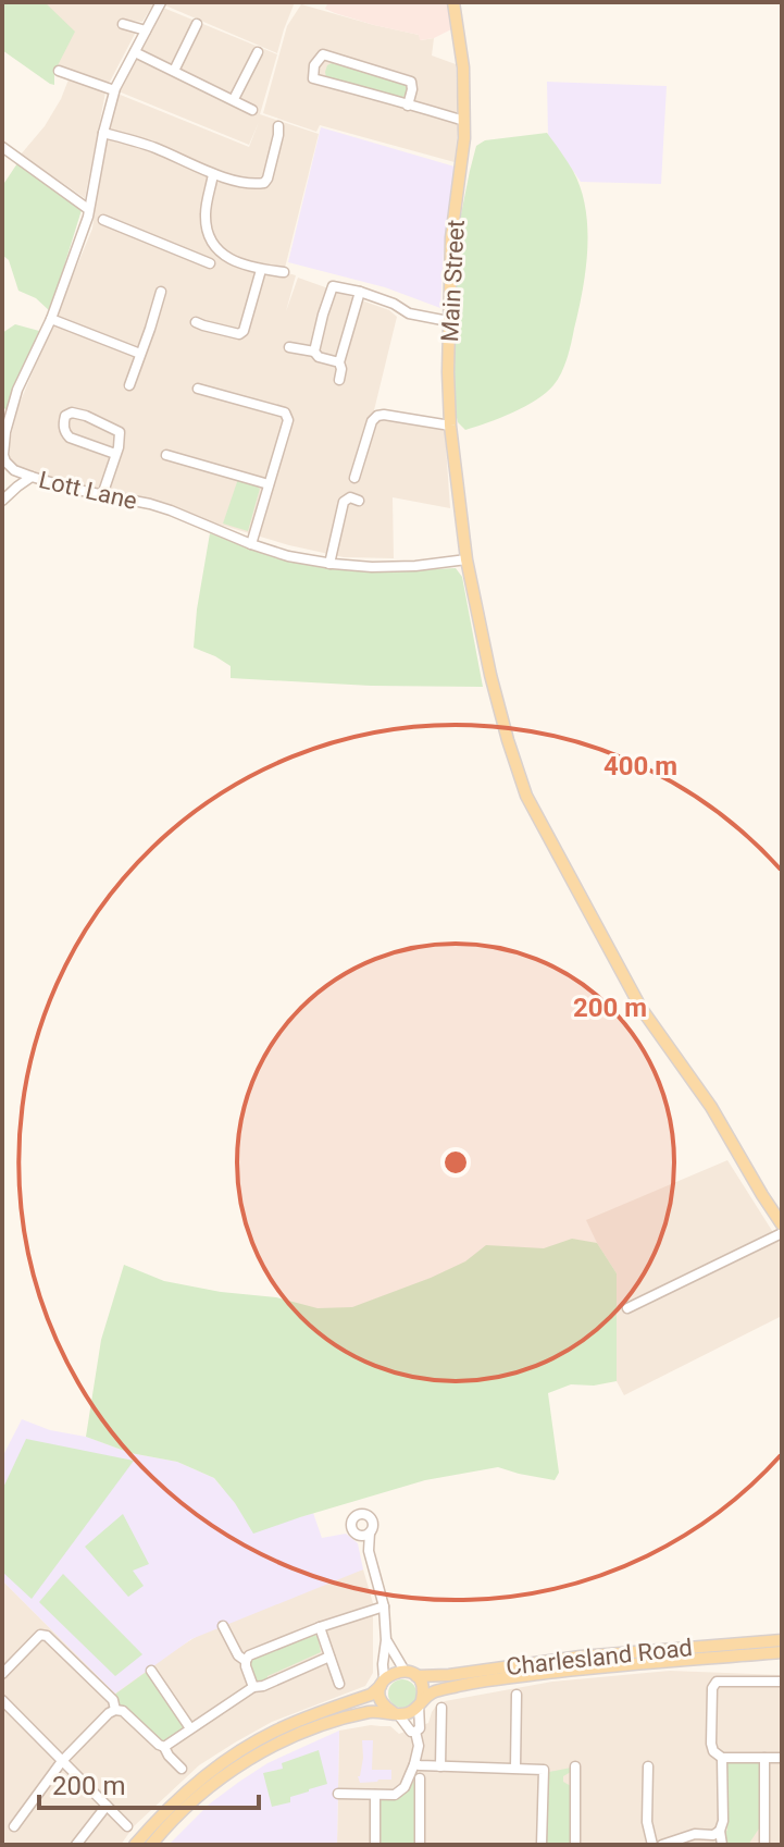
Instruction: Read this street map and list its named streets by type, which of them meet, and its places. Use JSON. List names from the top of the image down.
{
  "streets": {
    "main road": ["Main Street", "Charlesland Road"],
    "street": ["Lott Lane"]
  },
  "crossings": [
    ["Main Street", "Lott Lane"]
  ],
  "scale_bar": "200 m",
  "rings": ["400 m", "200 m"]
}
